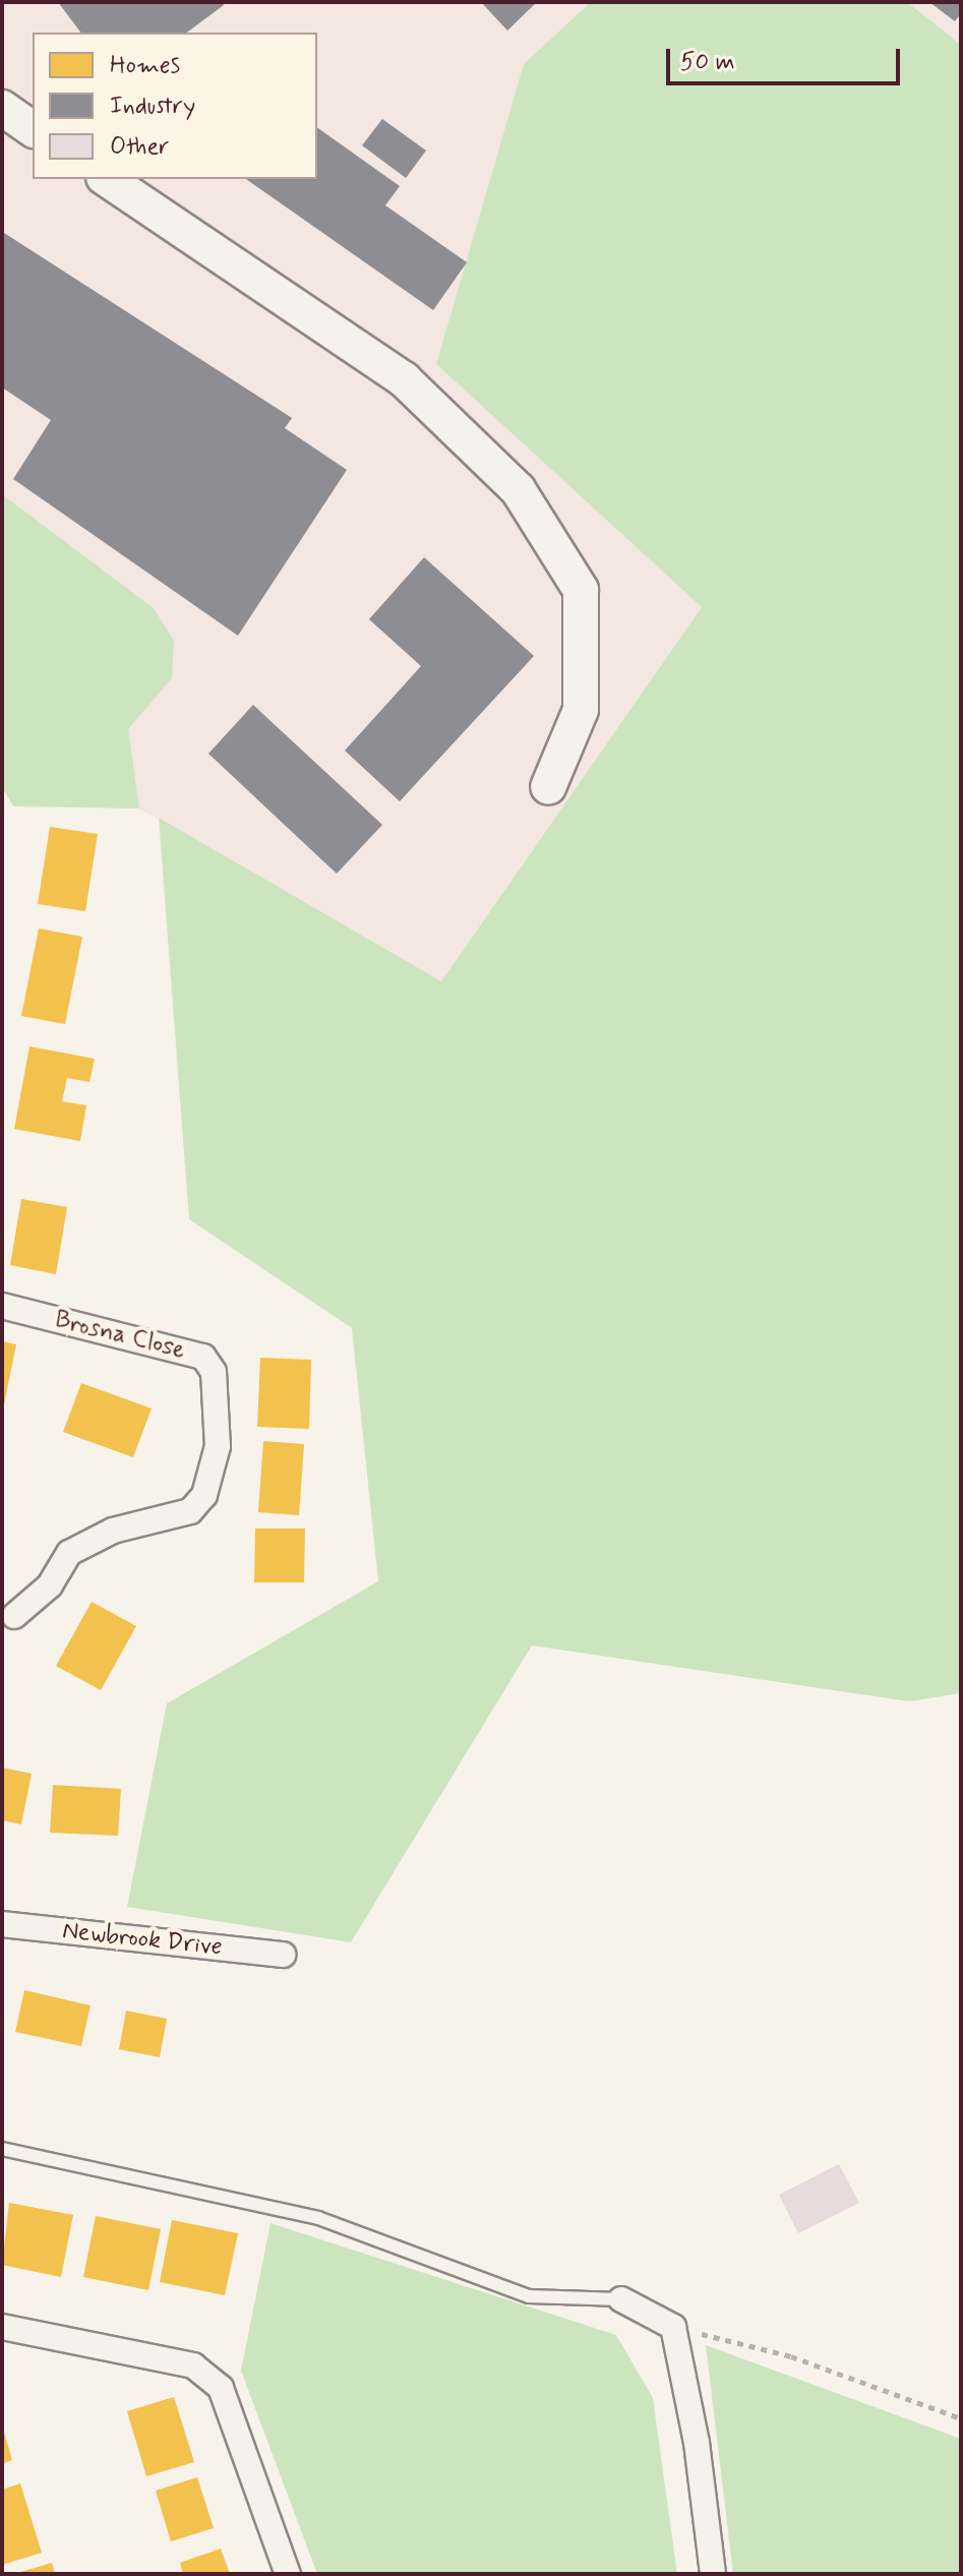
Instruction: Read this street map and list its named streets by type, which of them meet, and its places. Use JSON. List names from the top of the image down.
{
  "streets": {
    "street": ["Brosna Close", "Newbrook Drive"]
  },
  "legend": ["Homes", "Industry", "Other"],
  "scale_bar": "50 m"
}
